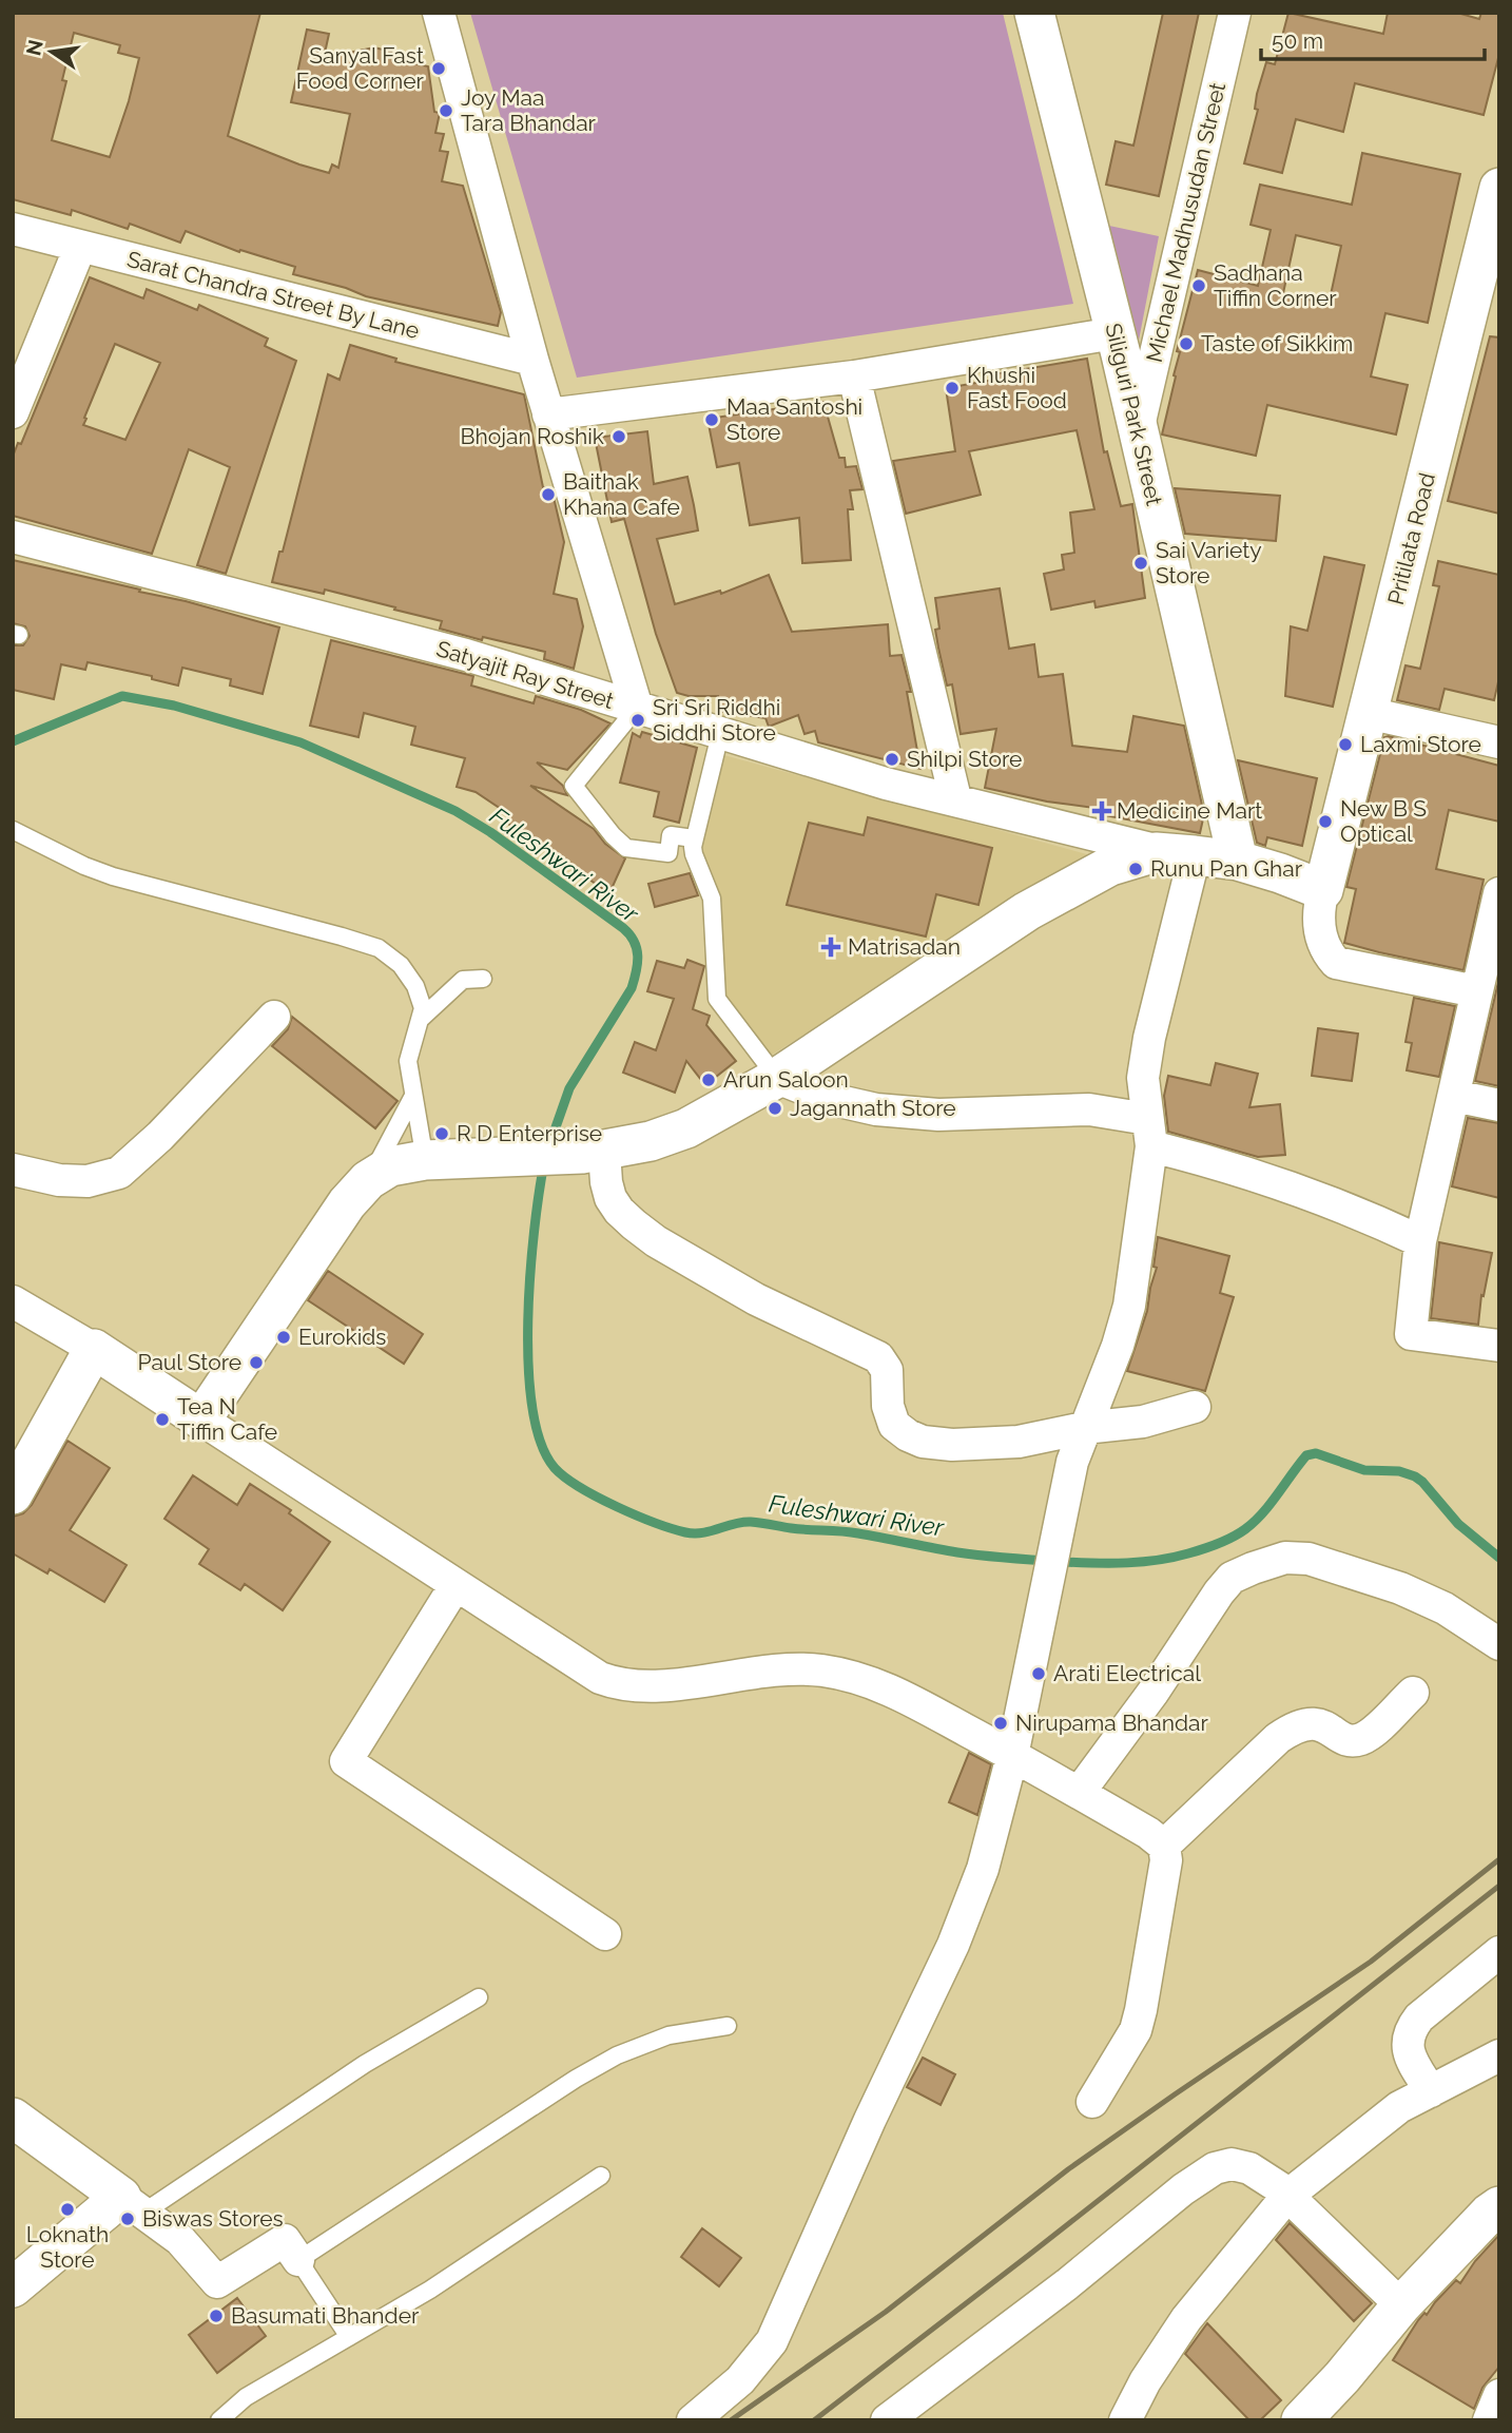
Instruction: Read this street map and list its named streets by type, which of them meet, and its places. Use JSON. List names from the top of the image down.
{
  "streets": {
    "street": [
      "Michael Madhusudan Street",
      "Sarat Chandra Street By Lane",
      "Siliguri Park Street",
      "Pritilata Road",
      "Satyajit Ray Street"
    ]
  },
  "crossings": [
    ["Michael Madhusudan Street", "Siliguri Park Street"]
  ],
  "water": ["Fuleshwari River"],
  "places": {
    "other": [
      "Sanyal Fast Food Corner",
      "Joy Maa Tara Bhandar",
      "Sadhana Tiffin Corner",
      "Taste of Sikkim",
      "Khushi Fast Food",
      "Maa Santoshi Store",
      "Bhojan Roshik",
      "Baithak Khana Cafe",
      "Sai Variety Store",
      "Sri Sri Riddhi Siddhi Store",
      "Laxmi Store",
      "Shilpi Store",
      "New B S Optical",
      "Runu Pan Ghar",
      "Arun Saloon",
      "Jagannath Store",
      "R D Enterprise",
      "Eurokids",
      "Paul Store",
      "Tea N Tiffin Cafe",
      "Arati Electrical",
      "Nirupama Bhandar",
      "Loknath Store",
      "Biswas Stores",
      "Basumati Bhander"
    ],
    "health": ["Medicine Mart", "Matrisadan"]
  },
  "scale_bar": "50 m",
  "north": "left"
}
